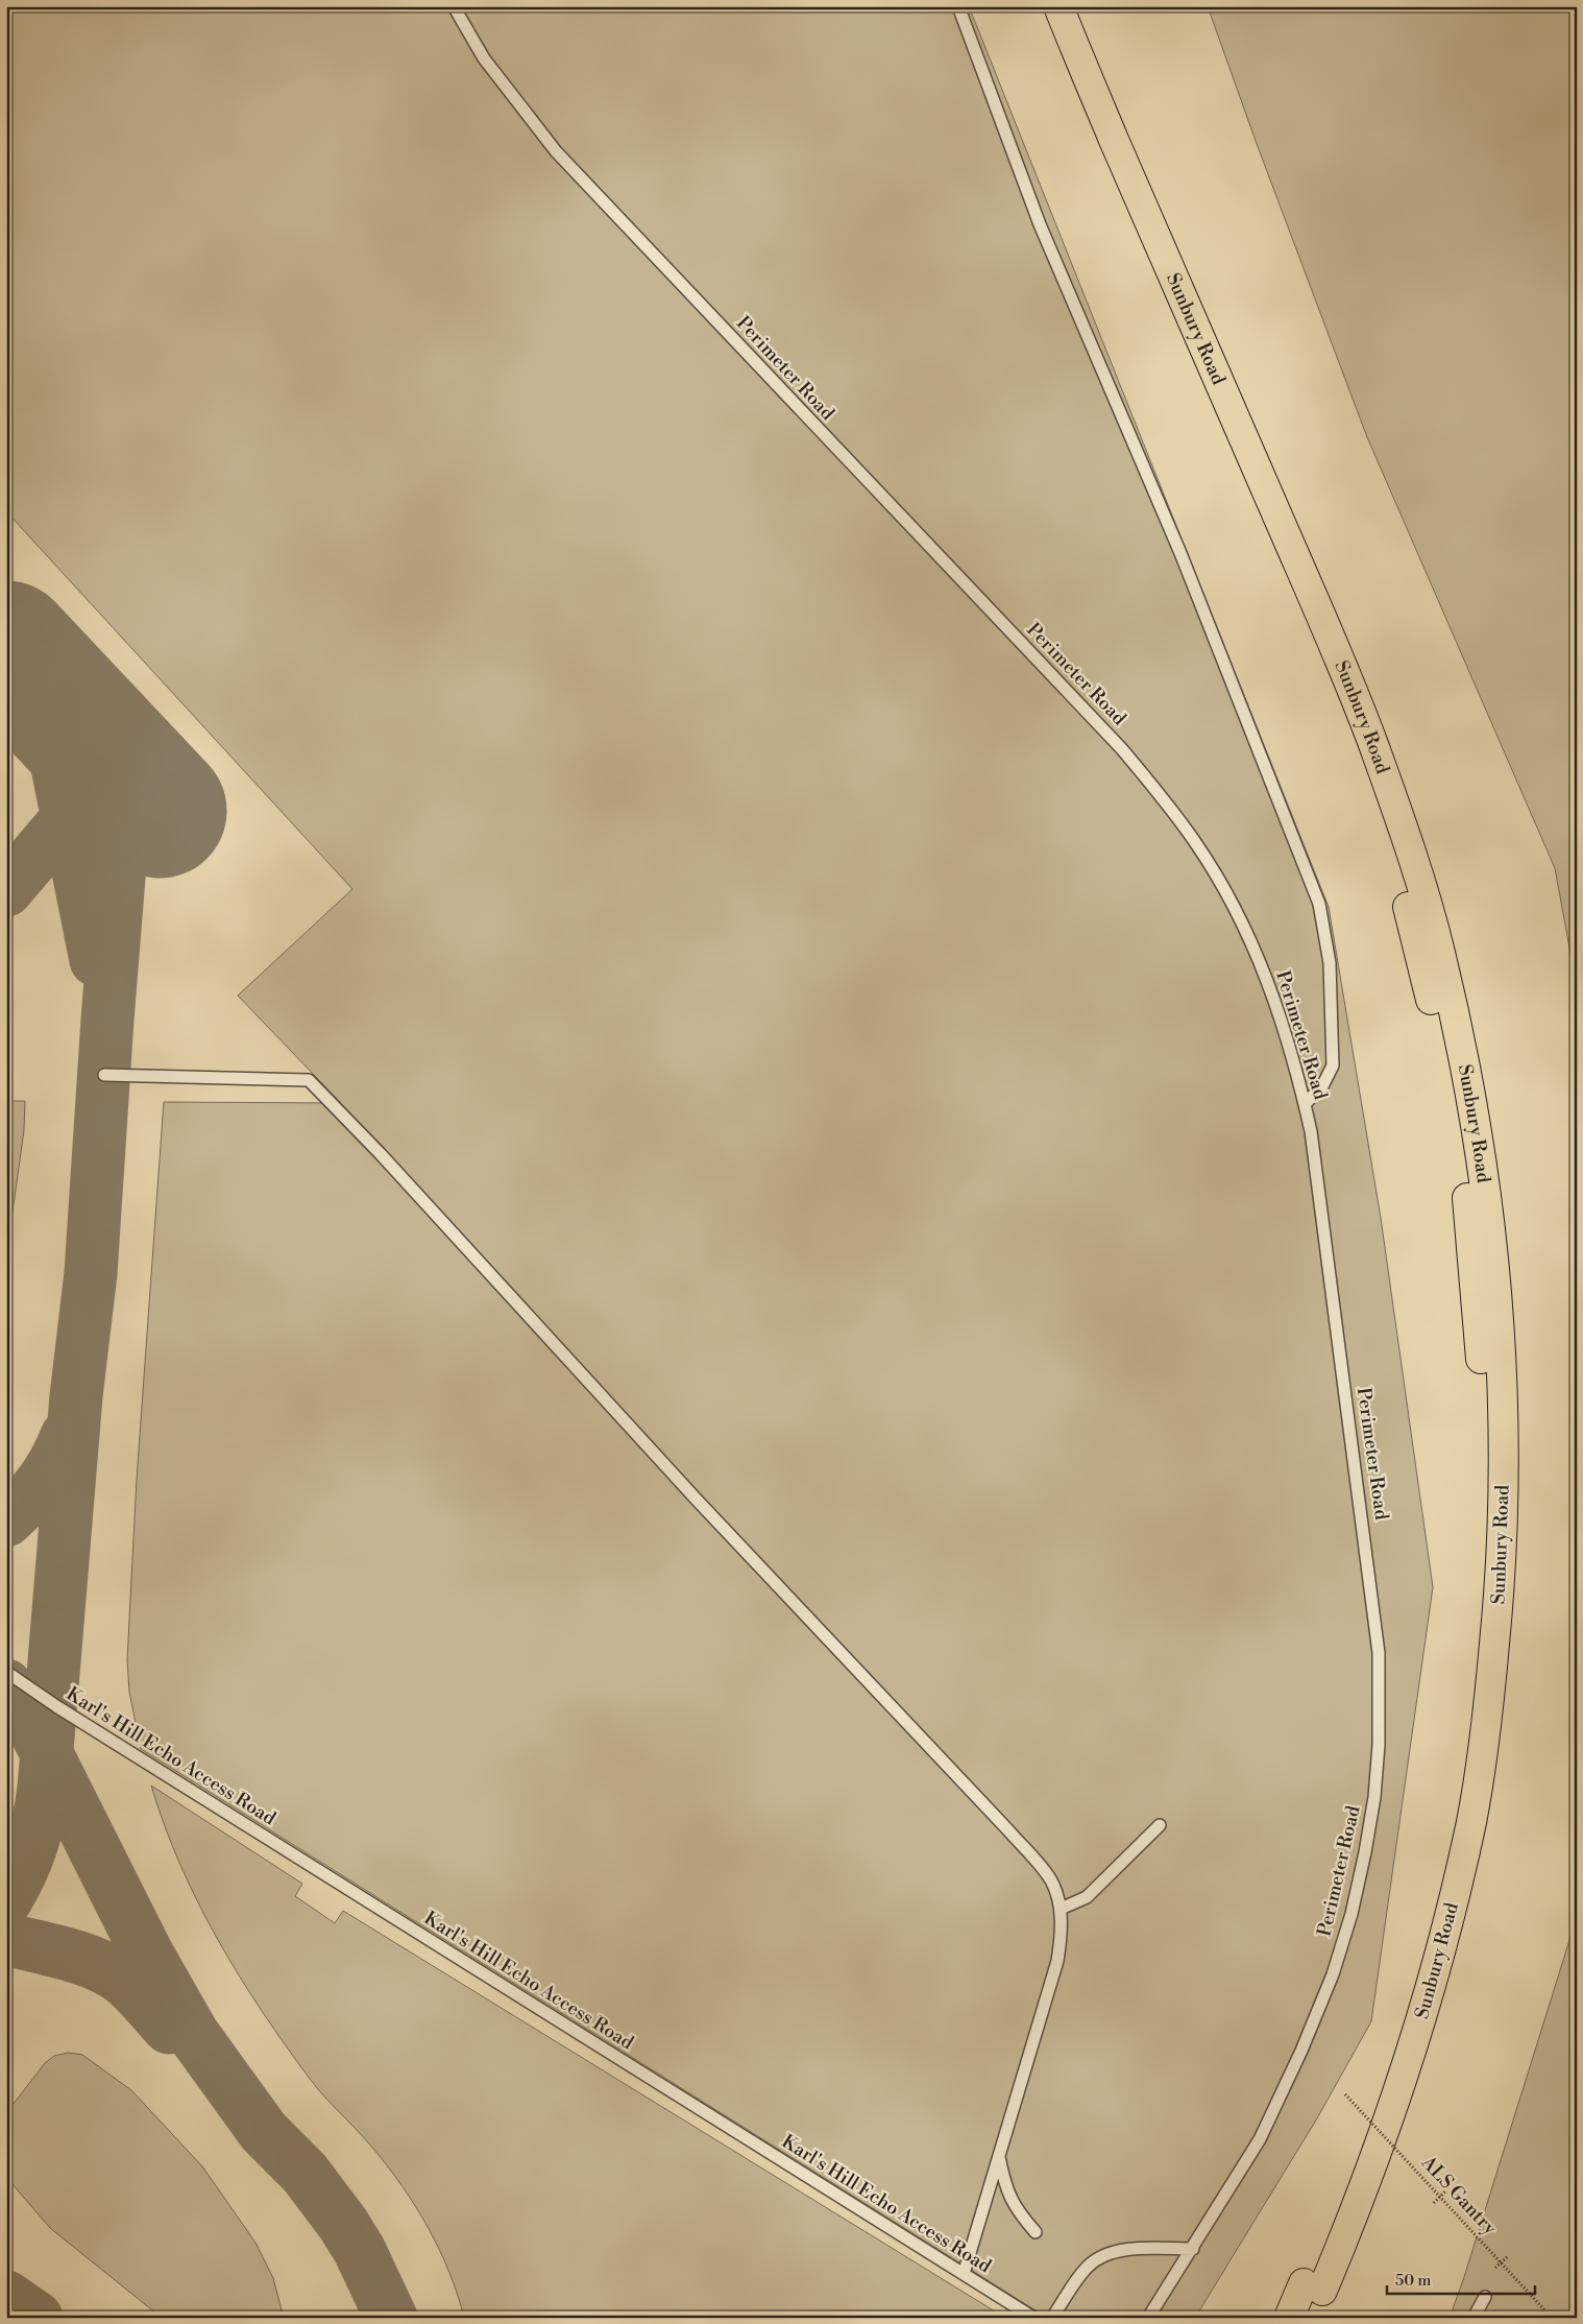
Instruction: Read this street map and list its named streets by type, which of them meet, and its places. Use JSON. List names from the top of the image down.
{
  "streets": {
    "main road": ["Sunbury Road"],
    "lane": ["Perimeter Road", "Karl's Hill Echo Access Road"],
    "path": ["ALS Gantry"]
  },
  "scale_bar": "50 m"
}
